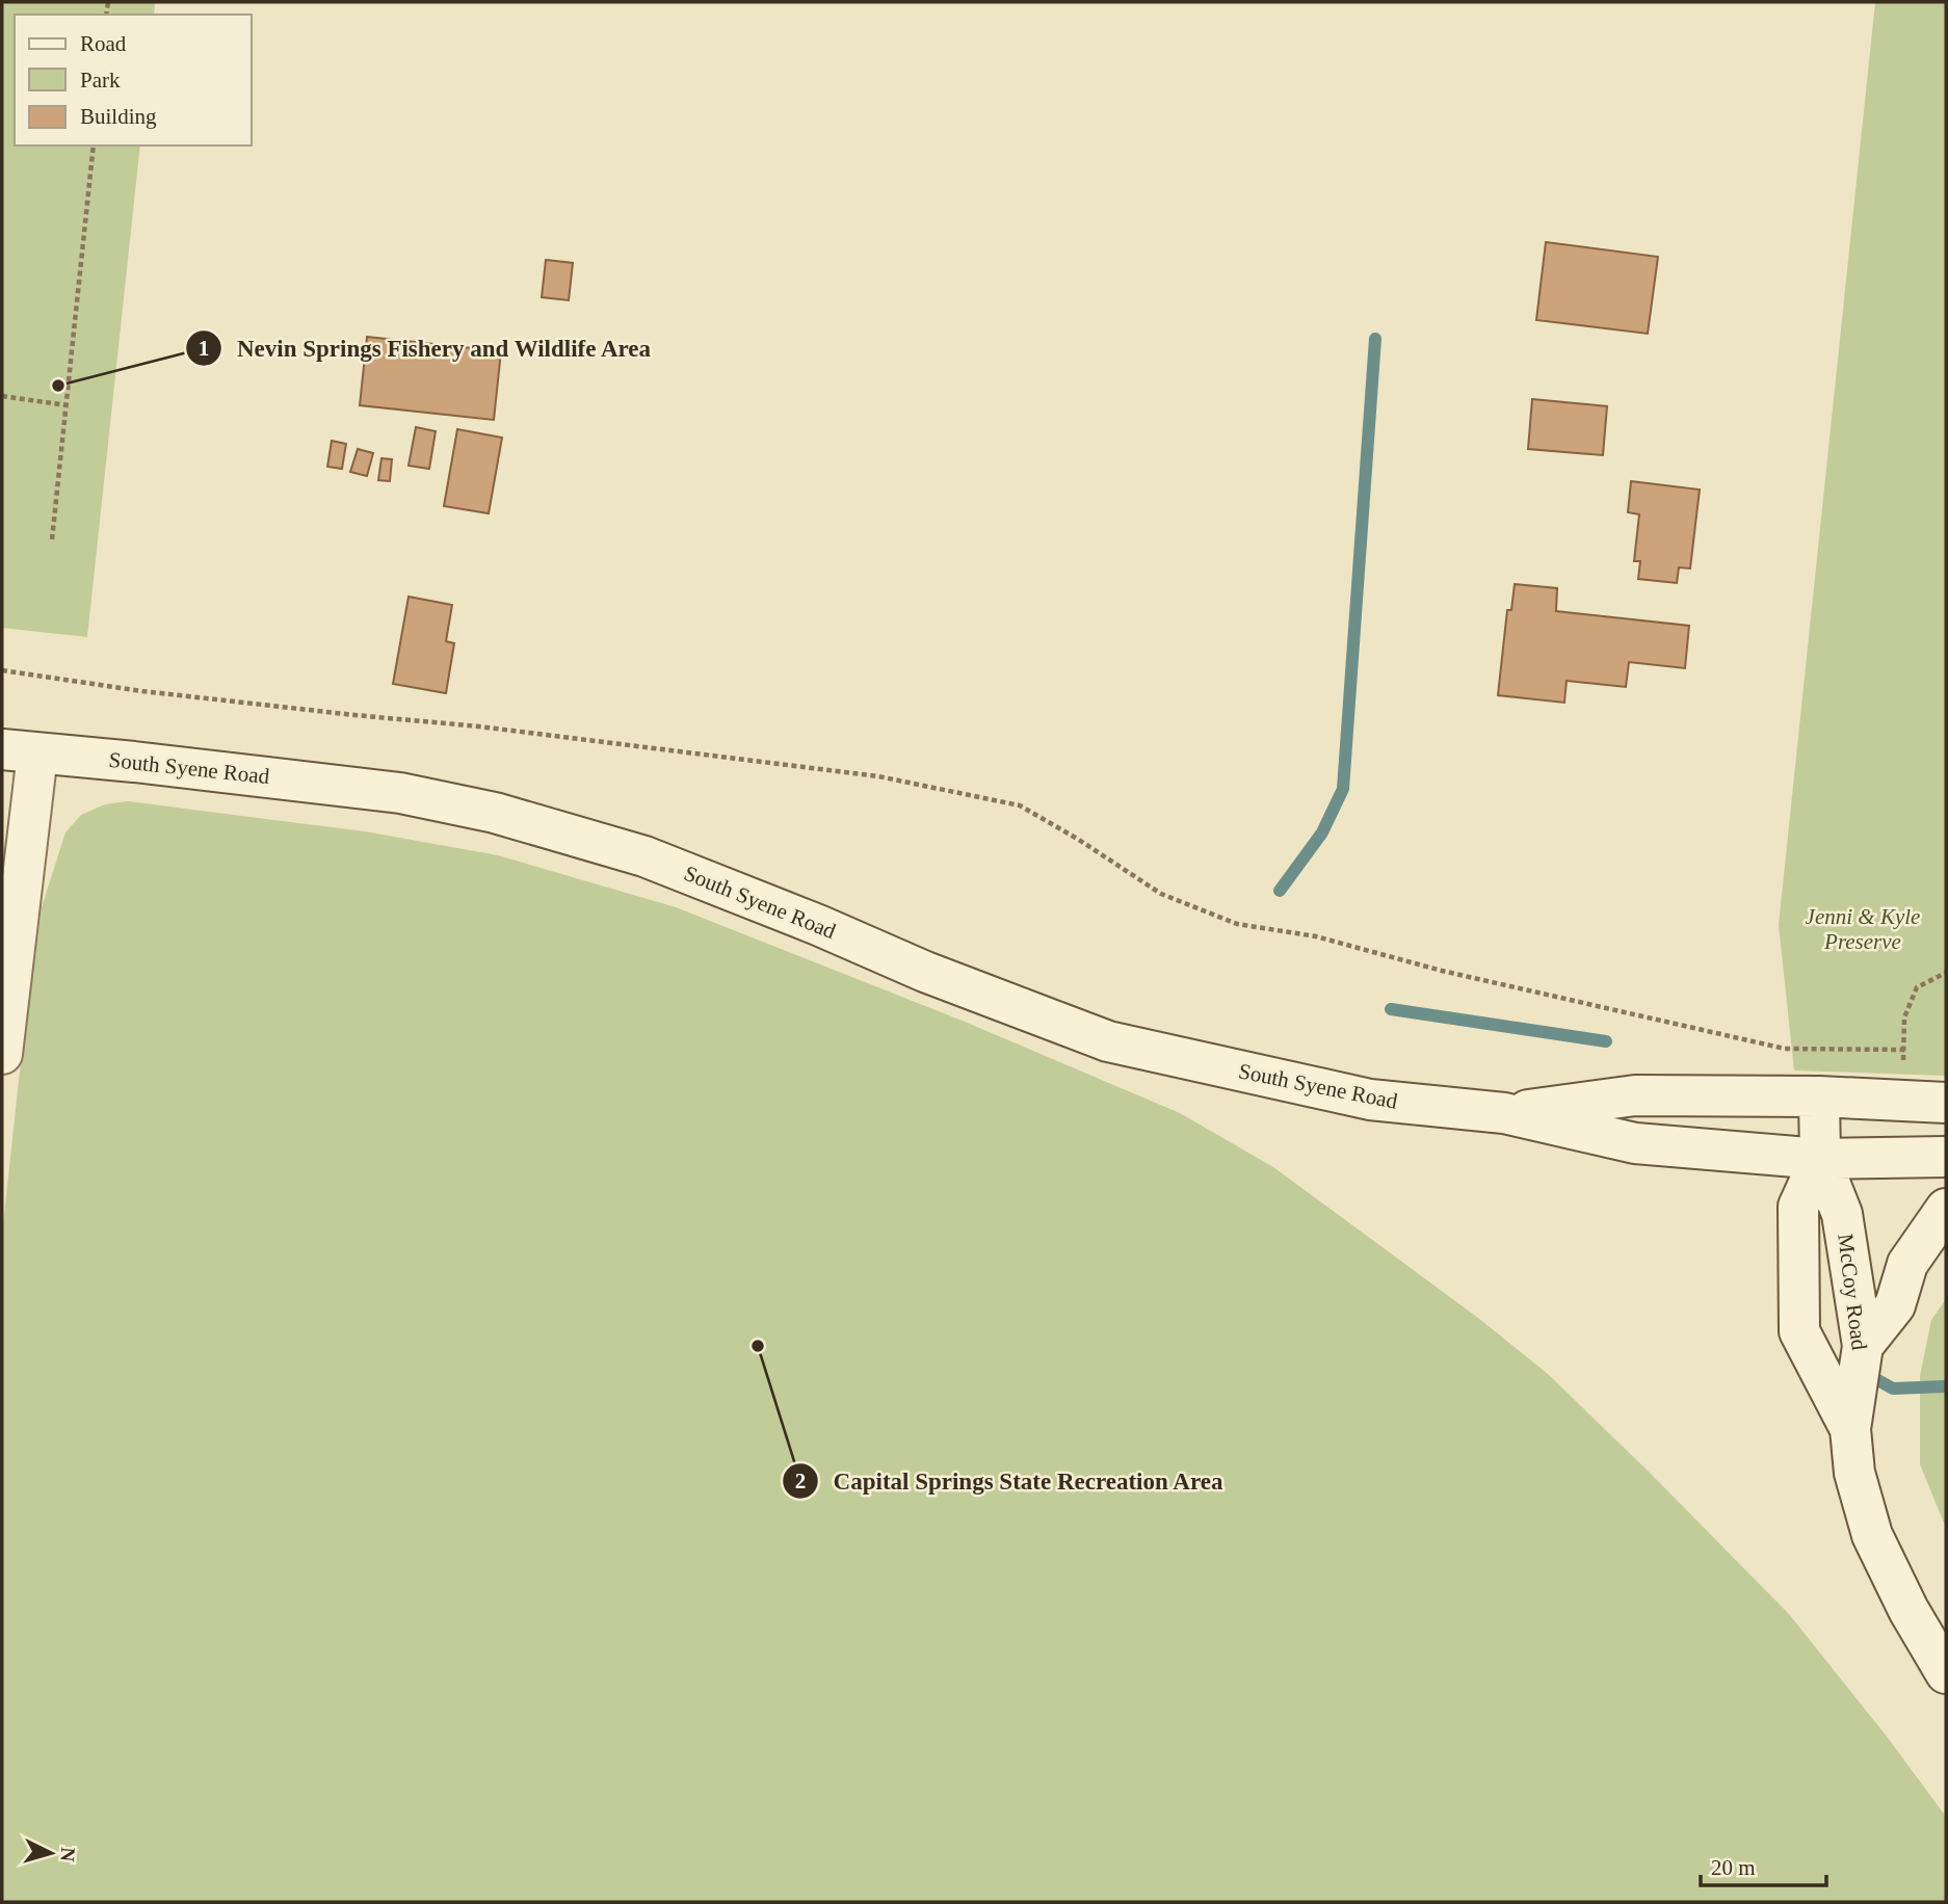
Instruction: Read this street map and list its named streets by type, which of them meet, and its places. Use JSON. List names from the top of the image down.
{
  "streets": {
    "street": ["South Syene Road", "McCoy Road"]
  },
  "crossings": [
    ["South Syene Road", "McCoy Road"]
  ],
  "parks": ["Jenni & Kyle Preserve"],
  "places": ["Nevin Springs Fishery and Wildlife Area", "Capital Springs State Recreation Area"],
  "legend": ["Road", "Park", "Building"],
  "scale_bar": "20 m",
  "north": "right"
}
